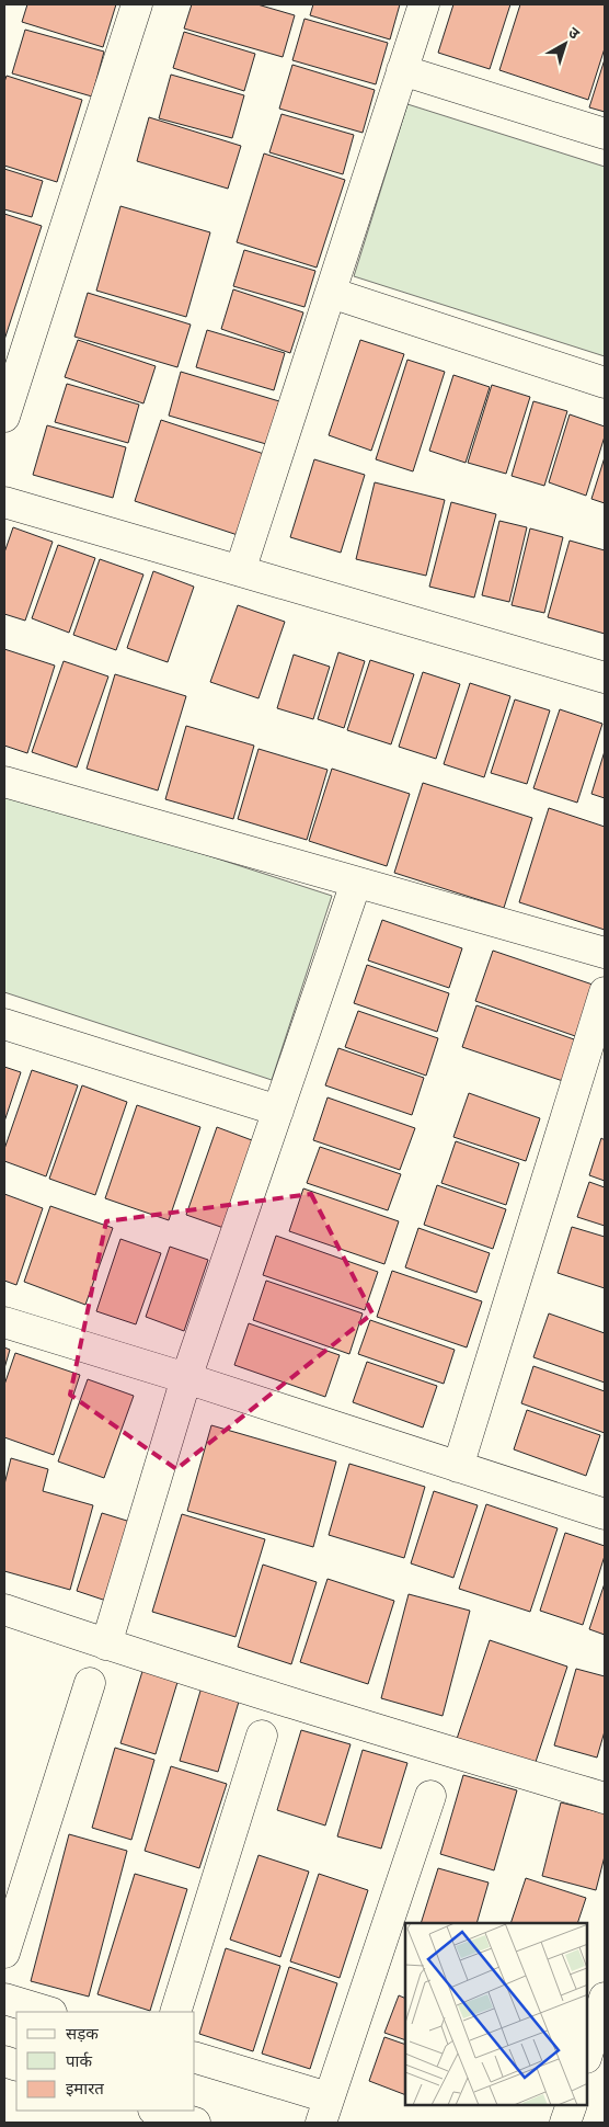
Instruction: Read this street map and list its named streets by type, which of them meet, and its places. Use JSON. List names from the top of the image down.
{
  "legend": ["सड़क", "पार्क", "इमारत"],
  "north": "top right"
}
